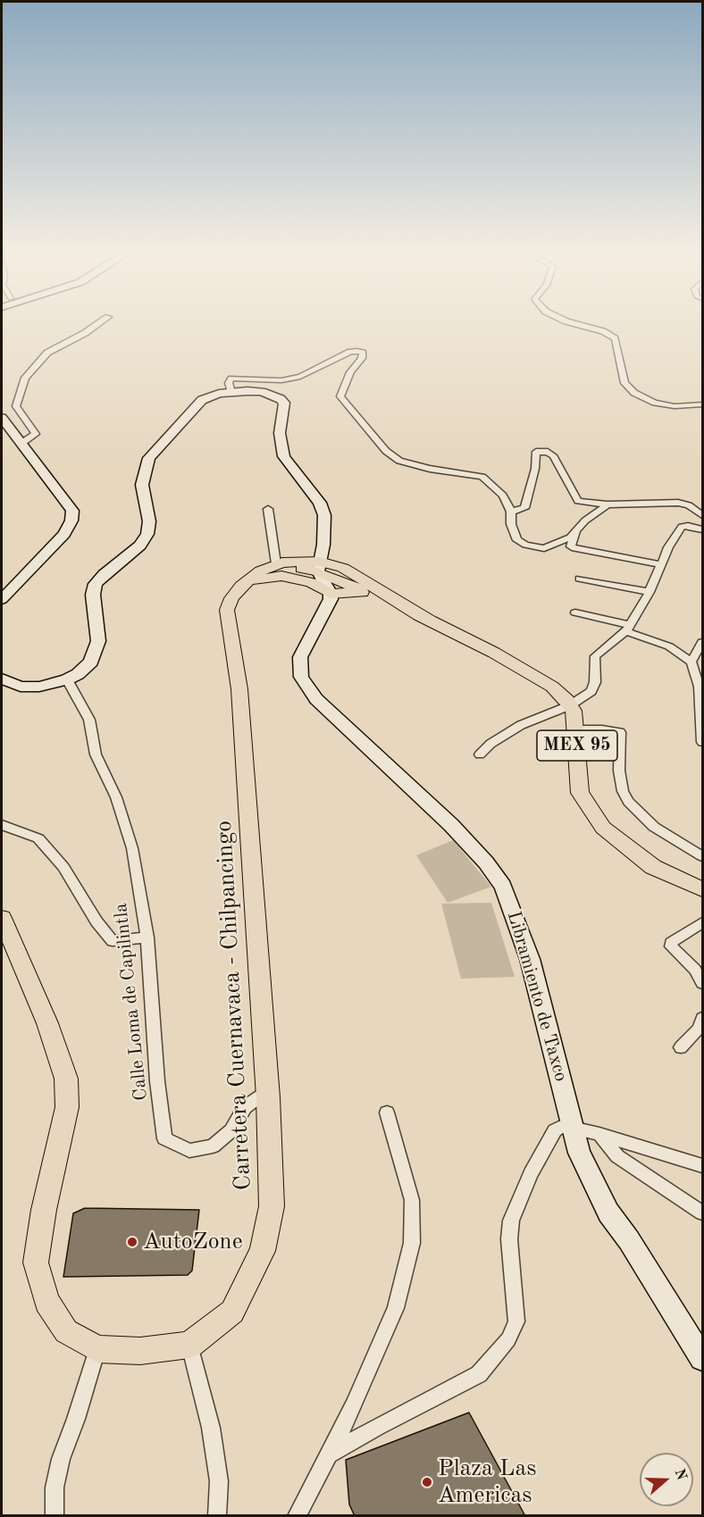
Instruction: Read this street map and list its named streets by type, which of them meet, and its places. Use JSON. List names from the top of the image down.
{
  "streets": {
    "main road": ["MEX 95", "Libramiento de Taxco", "Carretera Cuernavaca - Chilpancingo"],
    "street": ["Calle Loma de Capilintla"]
  },
  "crossings": [
    ["MEX 95", "Carretera Cuernavaca - Chilpancingo"],
    ["Calle Loma de Capilintla", "Carretera Cuernavaca - Chilpancingo"]
  ],
  "places": ["AutoZone", "Plaza Las Americas"],
  "north": "right"
}
